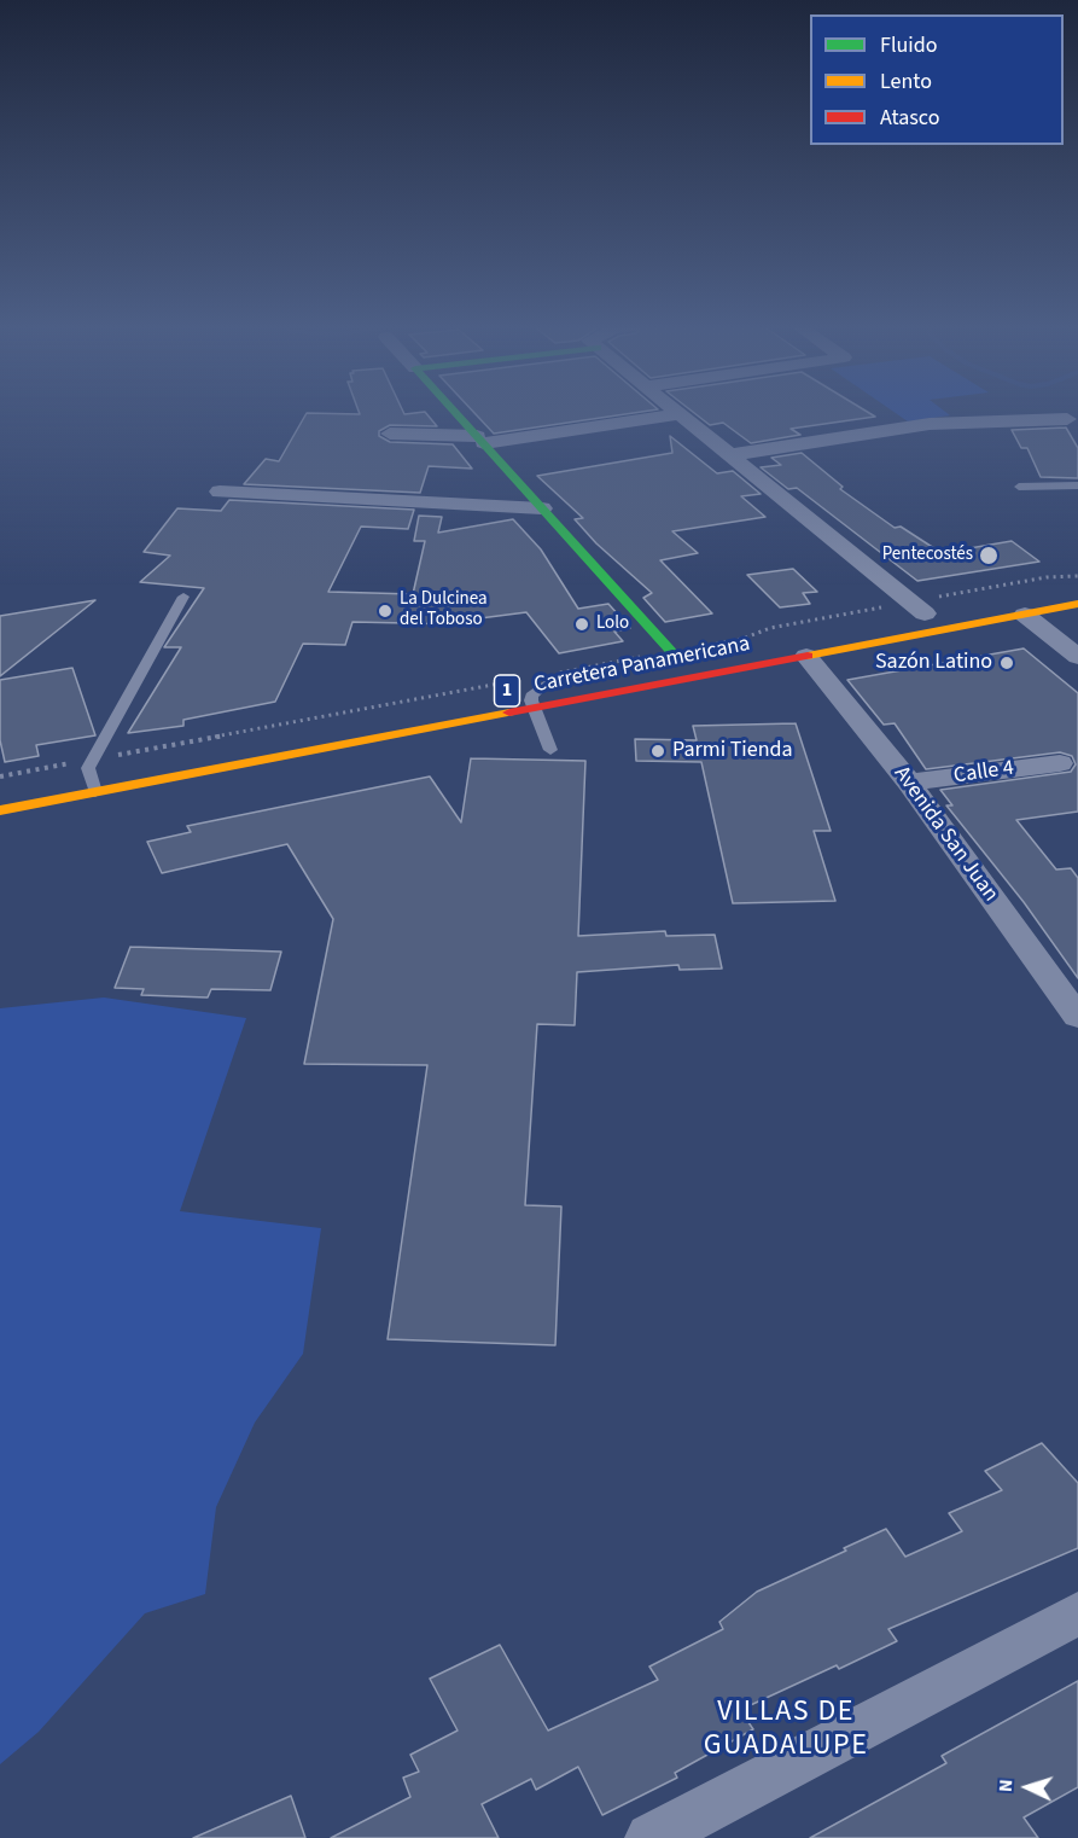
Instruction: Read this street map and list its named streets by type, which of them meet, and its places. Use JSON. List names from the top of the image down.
{
  "streets": {
    "main road": ["Carretera Panamericana", "1"],
    "street": ["Calle 4", "Avenida San Juan"]
  },
  "crossings": [
    ["Carretera Panamericana", "Avenida San Juan"],
    ["Calle 4", "Avenida San Juan"]
  ],
  "districts": ["VILLAS DE GUADALUPE"],
  "places": [
    "Pentecostés",
    "La Dulcinea del Toboso",
    "Lolo",
    "Sazón Latino",
    "Parmi Tienda"
  ],
  "legend": ["Fluido", "Lento", "Atasco"],
  "north": "left"
}
